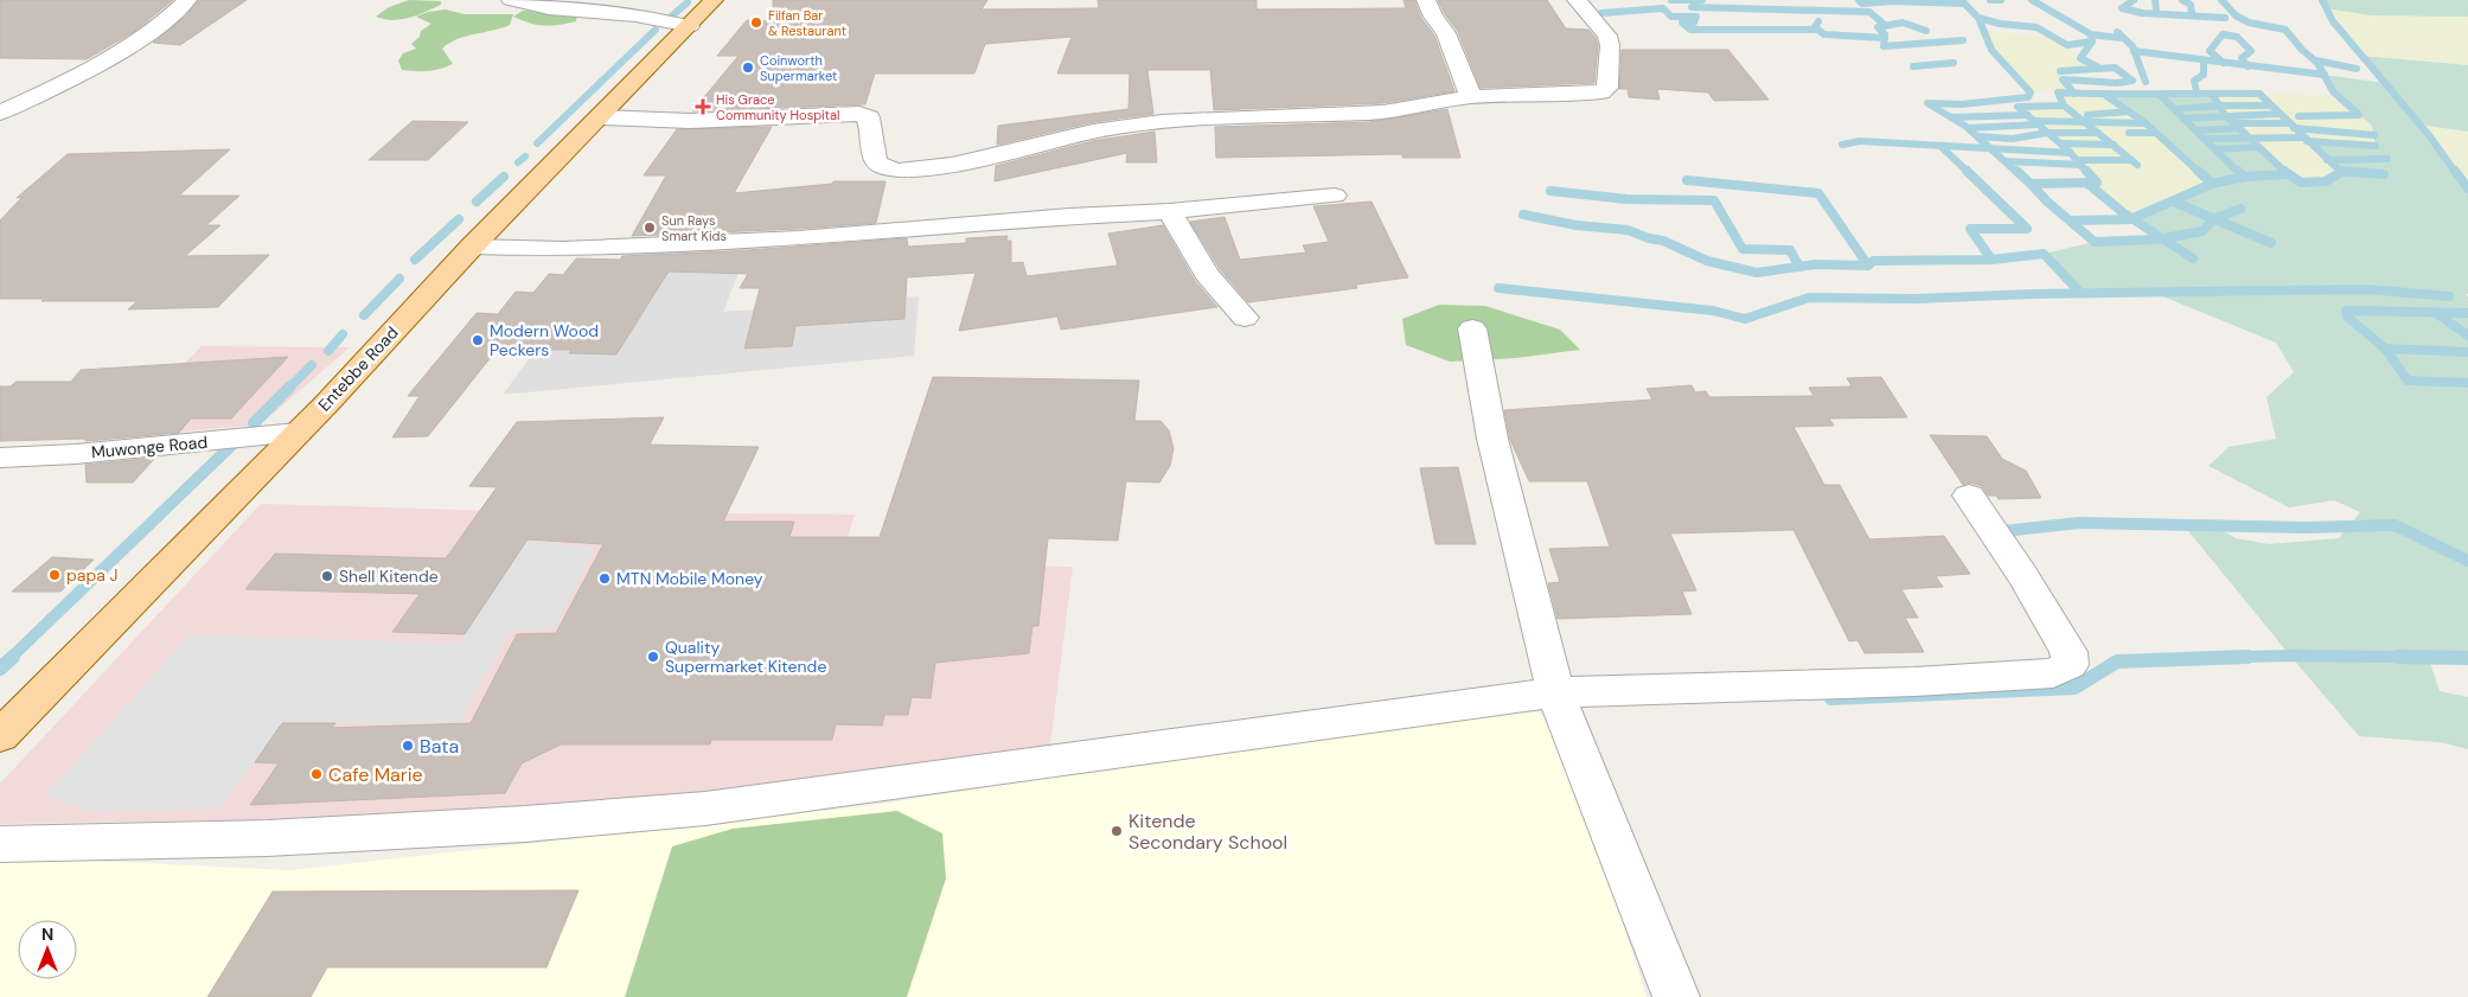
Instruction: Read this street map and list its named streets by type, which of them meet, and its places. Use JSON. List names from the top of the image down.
{
  "streets": {
    "main road": ["Entebbe Road"],
    "street": ["Muwonge Road"]
  },
  "crossings": [
    ["Entebbe Road", "Muwonge Road"]
  ],
  "places": {
    "other": [
      "Filfan Bar & Restaurant",
      "Coinworth Supermarket",
      "Sun Rays Smart Kids",
      "Modern Wood Peckers",
      "papa J",
      "Shell Kitende",
      "MTN Mobile Money",
      "Quality Supermarket Kitende",
      "Bata",
      "Cafe Marie",
      "Kitende Secondary School"
    ],
    "health": ["His Grace Community Hospital"]
  },
  "north": "top"
}
